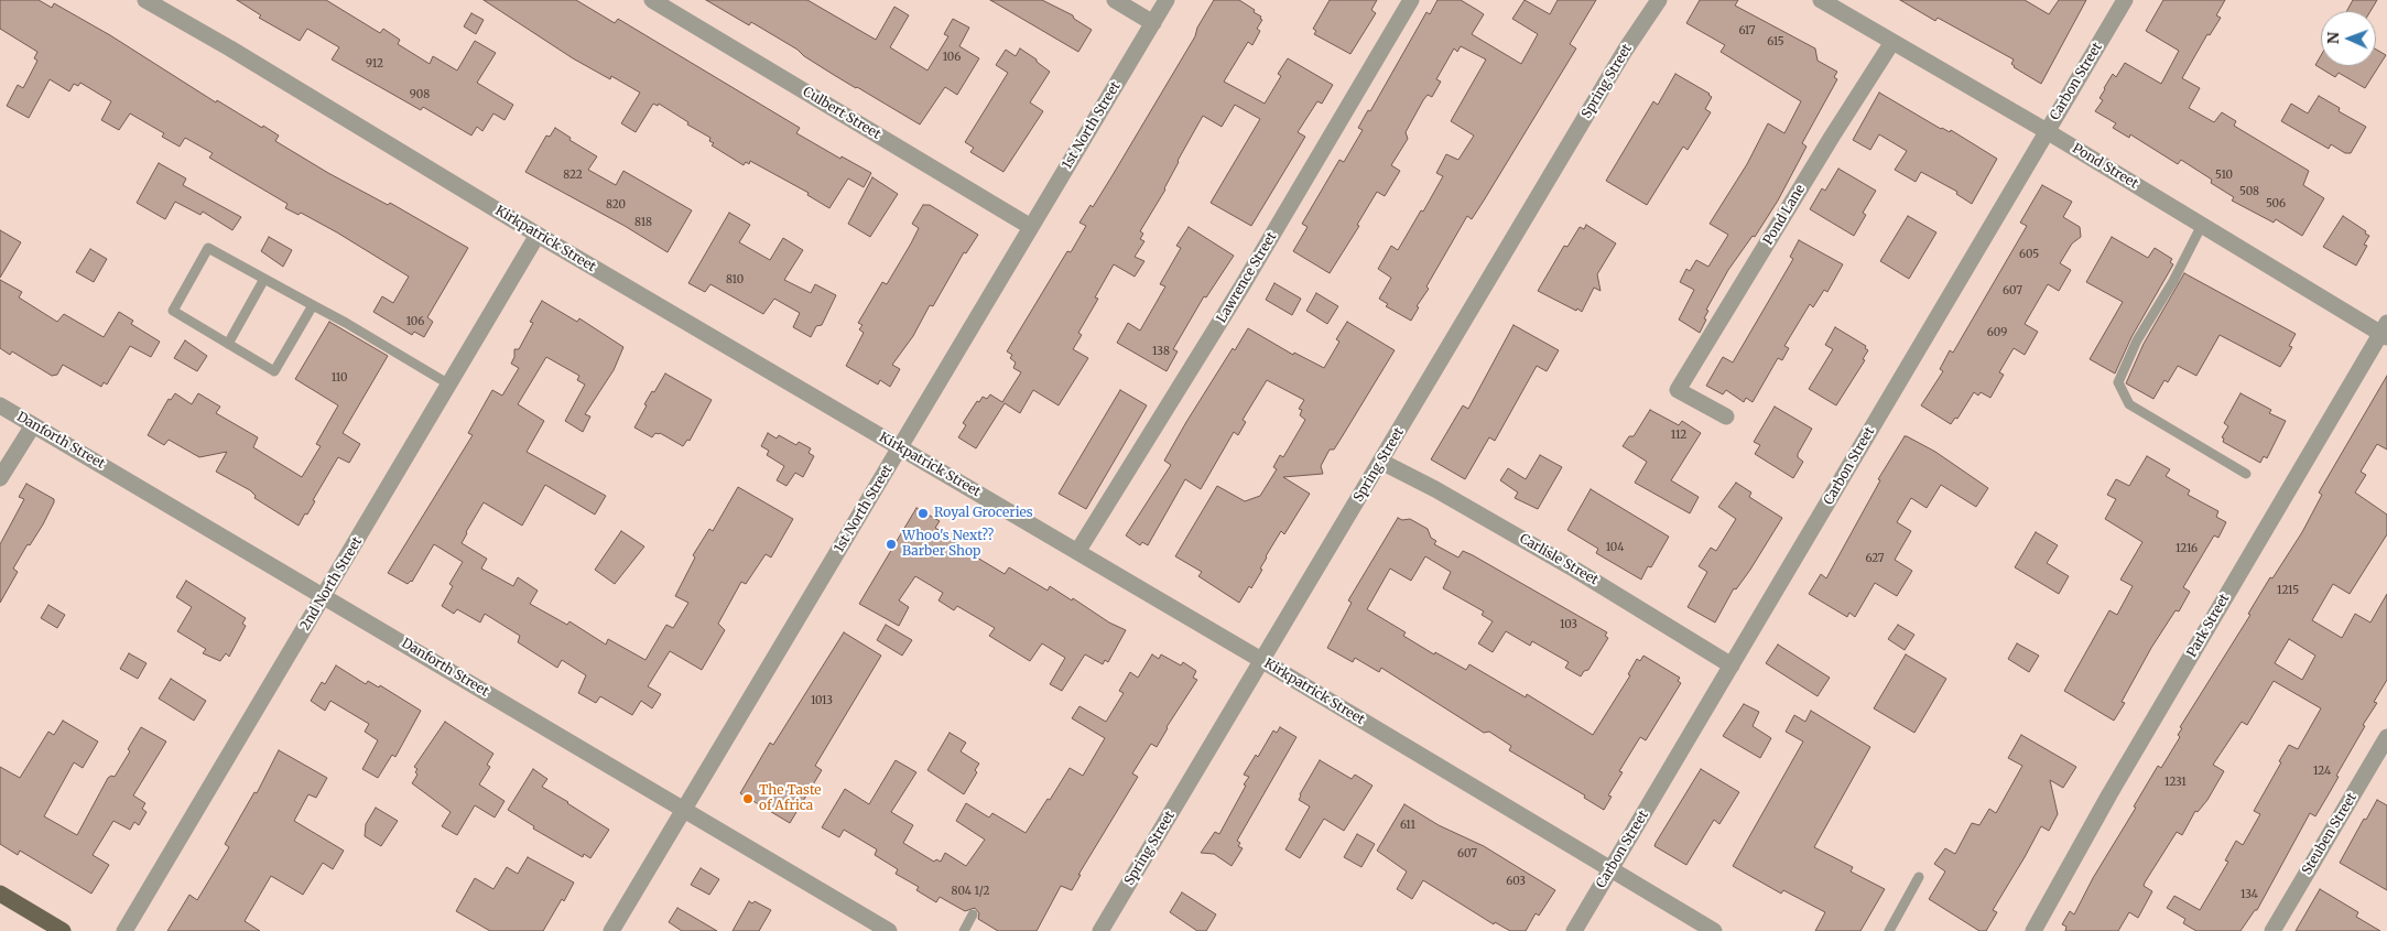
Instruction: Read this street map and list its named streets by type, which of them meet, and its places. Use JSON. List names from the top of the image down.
{
  "streets": {
    "street": [
      "Spring Street",
      "Carbon Street",
      "Culbert Street",
      "1st North Street",
      "Pond Street",
      "Pond Lane",
      "Kirkpatrick Street",
      "Lawrence Street",
      "Danforth Street",
      "Carlisle Street",
      "2nd North Street",
      "Park Street",
      "Steuben Street"
    ]
  },
  "crossings": [
    ["Spring Street", "Kirkpatrick Street"],
    ["Spring Street", "Carlisle Street"],
    ["Carbon Street", "Pond Street"],
    ["Carbon Street", "Kirkpatrick Street"],
    ["Carbon Street", "Carlisle Street"],
    ["Culbert Street", "1st North Street"],
    ["1st North Street", "Kirkpatrick Street"],
    ["1st North Street", "Danforth Street"],
    ["Pond Street", "Pond Lane"],
    ["Pond Street", "Park Street"],
    ["Kirkpatrick Street", "Lawrence Street"],
    ["Kirkpatrick Street", "2nd North Street"],
    ["Danforth Street", "2nd North Street"]
  ],
  "places": ["Royal Groceries", "Whoo's Next?? Barber Shop", "The Taste of Africa"],
  "house_numbers": [
    "617",
    "615",
    "106",
    "912",
    "908",
    "822",
    "510",
    "508",
    "506",
    "820",
    "818",
    "605",
    "810",
    "607",
    "106",
    "609",
    "138",
    "110",
    "112",
    "104",
    "1216",
    "627",
    "1215",
    "103",
    "1013",
    "124",
    "1231",
    "611",
    "607",
    "603",
    "804 1/2",
    "134"
  ],
  "north": "left"
}
